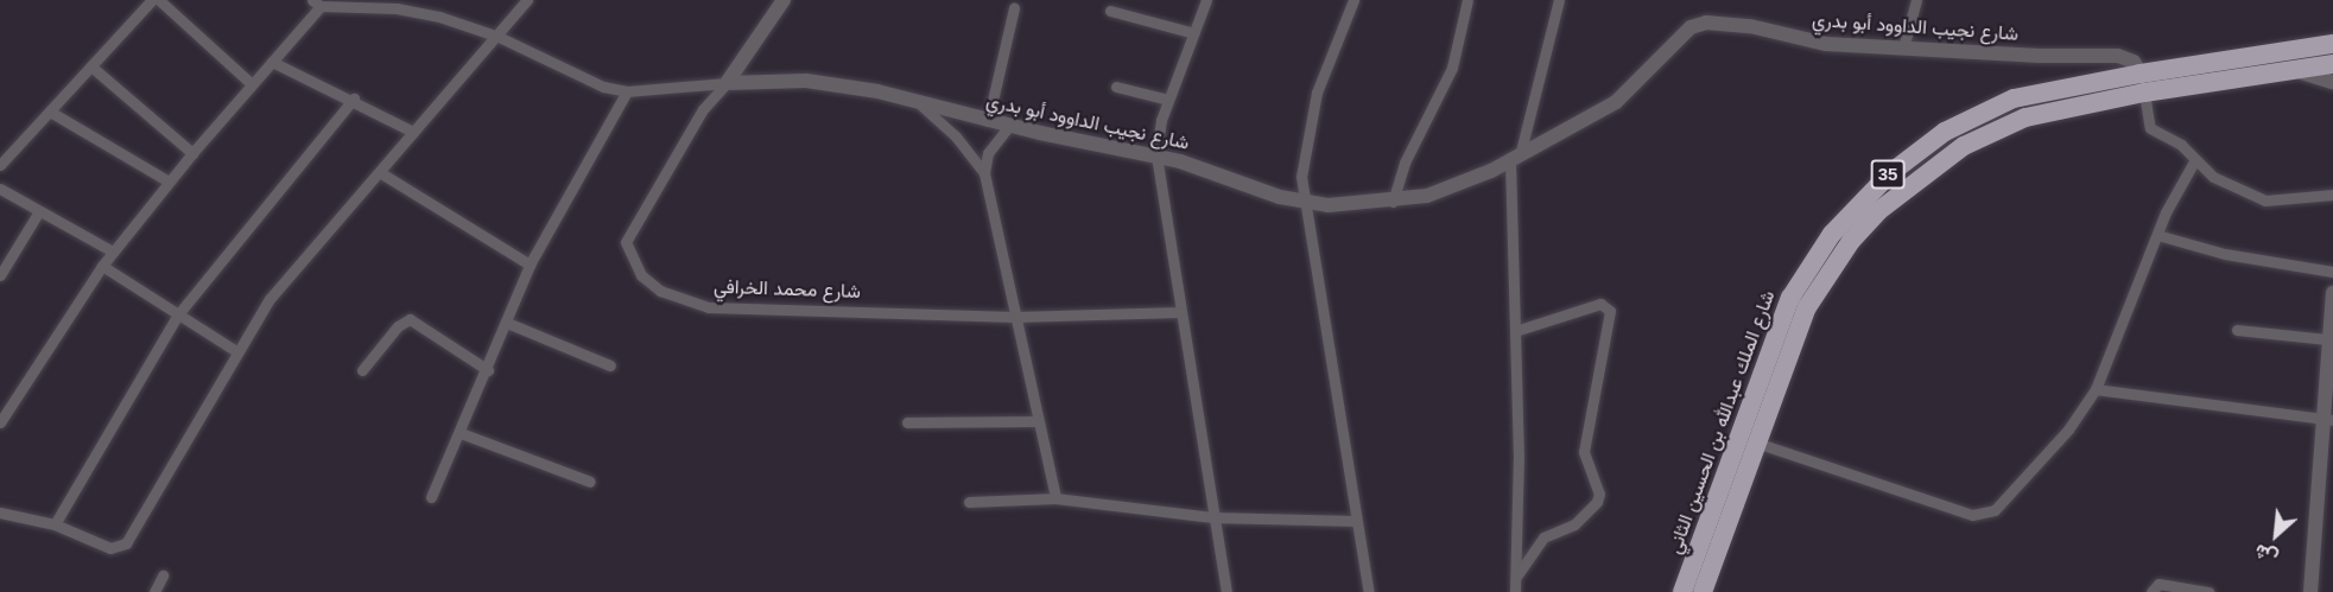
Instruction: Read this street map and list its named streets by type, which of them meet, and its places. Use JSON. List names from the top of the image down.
{
  "streets": {
    "highway": ["35", "شارع الملك عبدالله بن الحسين الثاني"],
    "street": ["شارع نجيب الداوود أبو بدري", "شارع محمد الخرافي"]
  },
  "crossings": [
    ["شارع نجيب الداوود أبو بدري", "شارع محمد الخرافي"],
    ["شارع نجيب الداوود أبو بدري", "شارع الملك عبدالله بن الحسين الثاني"]
  ],
  "north": "bottom left"
}
